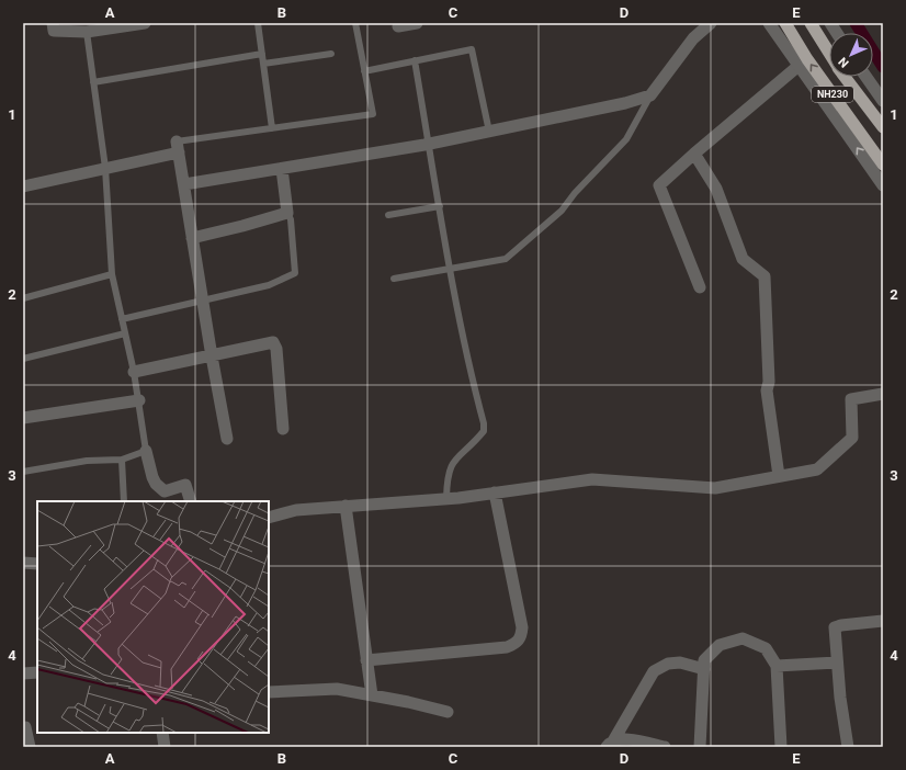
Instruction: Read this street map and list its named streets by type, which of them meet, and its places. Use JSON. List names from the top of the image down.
{
  "streets": {
    "highway": ["NH230"]
  },
  "north": "bottom left",
  "grid": {
    "columns": [
      "A",
      "B",
      "C",
      "D",
      "E"
    ],
    "rows": [
      "1",
      "2",
      "3",
      "4"
    ]
  }
}
